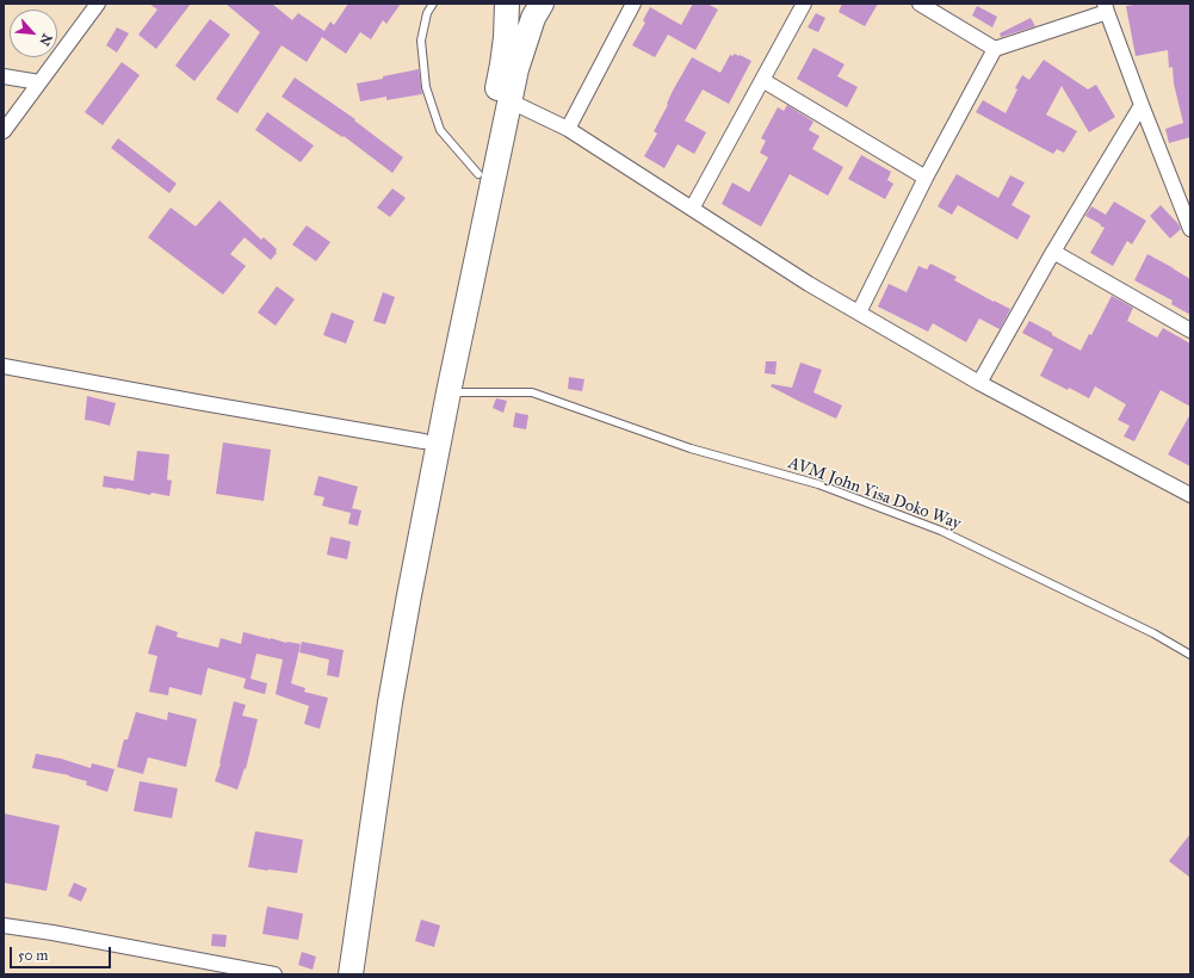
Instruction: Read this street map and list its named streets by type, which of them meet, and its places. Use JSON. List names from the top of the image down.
{
  "streets": {
    "lane": ["AVM John Yisa Doko Way"]
  },
  "scale_bar": "50 m",
  "north": "bottom right"
}
